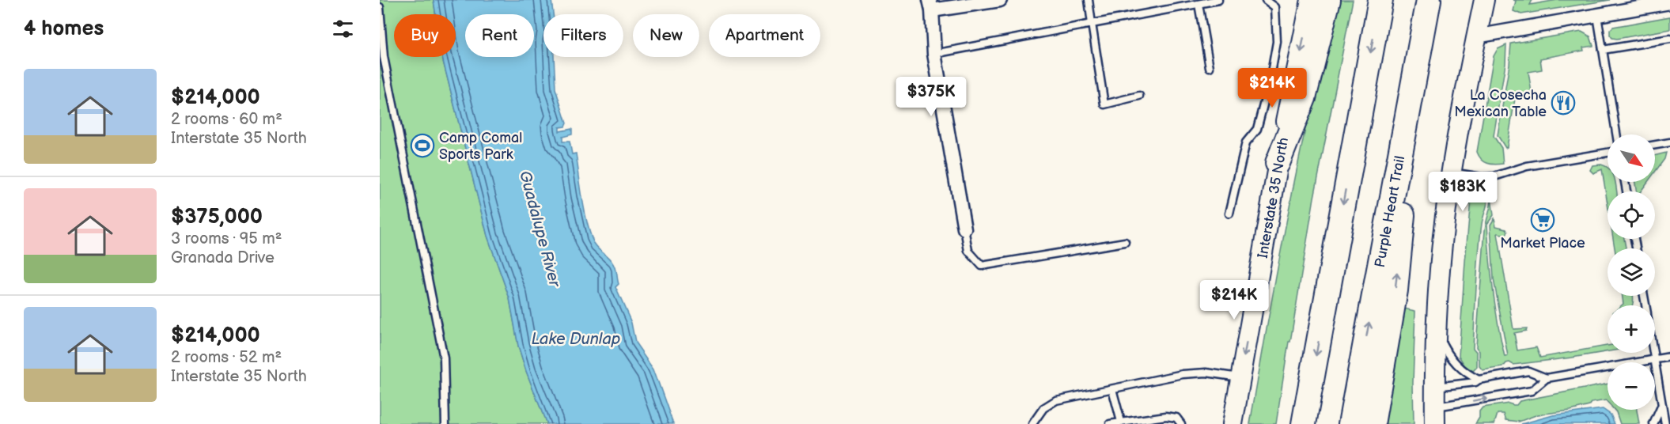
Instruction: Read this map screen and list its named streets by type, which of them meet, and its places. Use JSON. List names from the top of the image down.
{
  "streets": {
    "highway": ["Purple Heart Trail"],
    "main road": ["Interstate 35 North"]
  },
  "water": ["Guadalupe River", "Lake Dunlap"],
  "places": {
    "restaurant": ["La Cosecha Mexican Table"],
    "sports": ["Camp Comal Sports Park"],
    "supermarket": ["Market Place"]
  },
  "north": "bottom right",
  "page": {
    "heading": "4 homes",
    "chip": [
      "Buy",
      "Rent",
      "Filters",
      "New",
      "Apartment"
    ],
    "list": [
      {
        "name": "$214,000",
        "note": "2 rooms · 60 m² · Interstate 35 North"
      },
      {
        "name": "$375,000",
        "note": "3 rooms · 95 m² · Granada Drive"
      },
      {
        "name": "$214,000",
        "note": "2 rooms · 52 m² · Interstate 35 North"
      }
    ],
    "price": [
      "$214K",
      "$375K",
      "$183K",
      "$214K"
    ],
    "map_buttons": ["+", "−"]
  }
}
